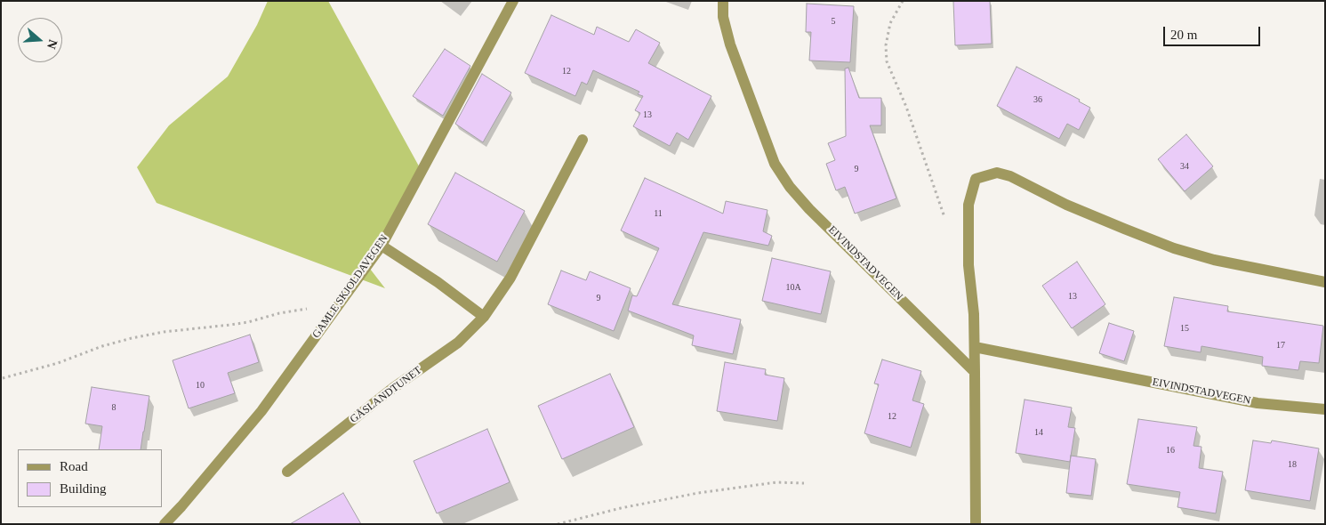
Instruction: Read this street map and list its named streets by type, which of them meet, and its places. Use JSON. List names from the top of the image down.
{
  "streets": {
    "street": ["EIVINDSTADVEGEN", "GAMLE SKJOLDAVEGEN", "GÅSLANDTUNET"]
  },
  "house_numbers": [
    "5",
    "12",
    "36",
    "13",
    "34",
    "9",
    "11",
    "10A",
    "13",
    "9",
    "15",
    "17",
    "10",
    "8",
    "12",
    "14",
    "16",
    "18"
  ],
  "legend": ["Road", "Building"],
  "scale_bar": "20 m",
  "north": "right"
}
